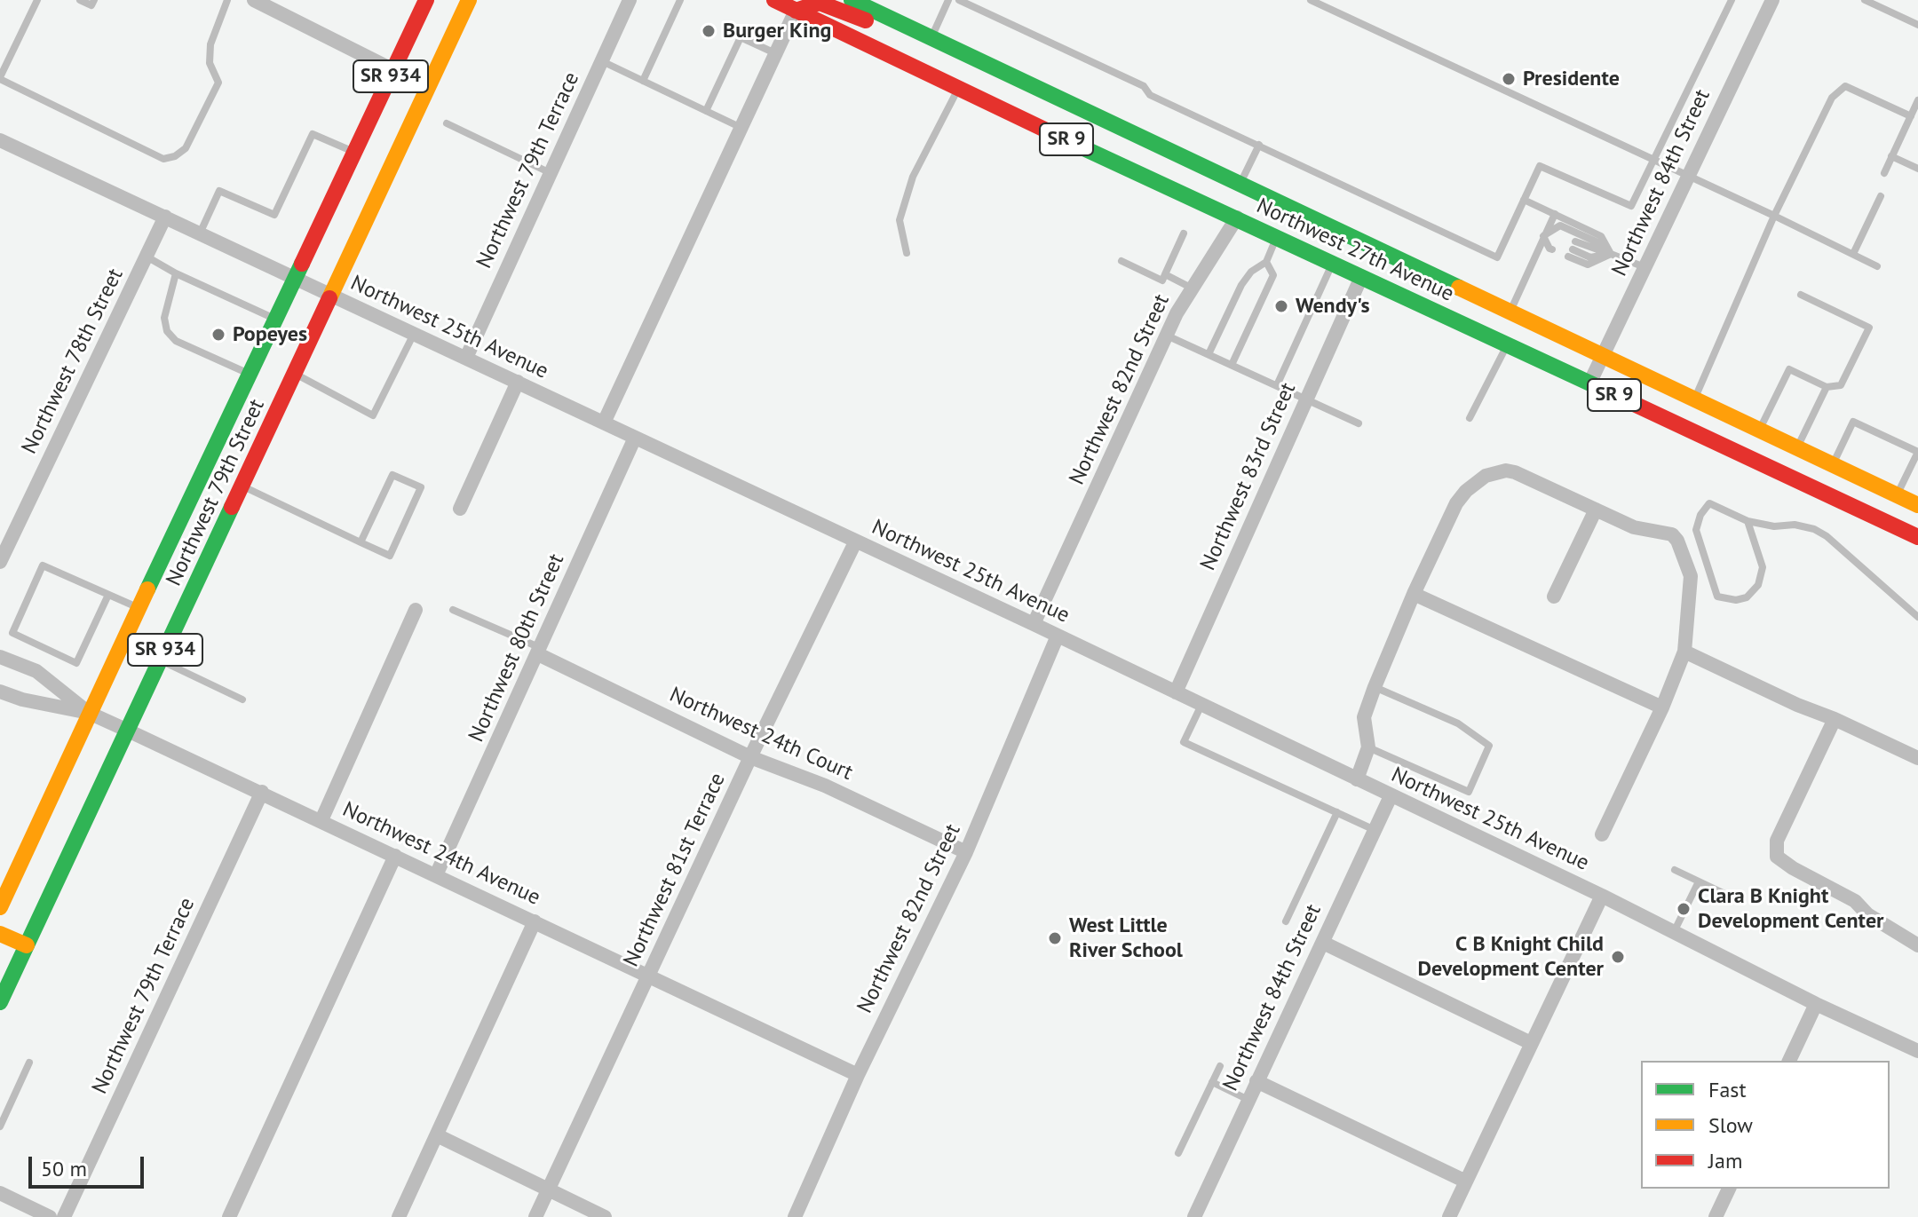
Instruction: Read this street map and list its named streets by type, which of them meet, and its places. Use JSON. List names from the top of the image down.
{
  "streets": {
    "main road": [
      "SR 934",
      "SR 9",
      "Northwest 27th Avenue",
      "Northwest 79th Street"
    ],
    "street": [
      "Northwest 79th Terrace",
      "Northwest 84th Street",
      "Northwest 25th Avenue",
      "Northwest 78th Street",
      "Northwest 82nd Street",
      "Northwest 83rd Street",
      "Northwest 80th Street",
      "Northwest 24th Court",
      "Northwest 24th Avenue",
      "Northwest 81st Terrace"
    ]
  },
  "crossings": [
    ["Northwest 79th Terrace", "Northwest 25th Avenue"],
    ["Northwest 79th Terrace", "Northwest 24th Avenue"],
    ["Northwest 84th Street", "Northwest 27th Avenue"],
    ["Northwest 84th Street", "Northwest 25th Avenue"],
    ["Northwest 27th Avenue", "Northwest 82nd Street"],
    ["Northwest 27th Avenue", "Northwest 83rd Street"],
    ["Northwest 25th Avenue", "Northwest 78th Street"],
    ["Northwest 25th Avenue", "Northwest 82nd Street"],
    ["Northwest 25th Avenue", "Northwest 83rd Street"],
    ["Northwest 25th Avenue", "Northwest 79th Street"],
    ["Northwest 25th Avenue", "Northwest 80th Street"],
    ["Northwest 25th Avenue", "Northwest 81st Terrace"],
    ["Northwest 82nd Street", "Northwest 24th Court"],
    ["Northwest 82nd Street", "Northwest 24th Avenue"],
    ["Northwest 79th Street", "Northwest 24th Avenue"],
    ["Northwest 80th Street", "Northwest 24th Court"],
    ["Northwest 80th Street", "Northwest 24th Avenue"],
    ["Northwest 24th Court", "Northwest 81st Terrace"],
    ["Northwest 24th Avenue", "Northwest 81st Terrace"]
  ],
  "places": [
    "Burger King",
    "Presidente",
    "Wendy's",
    "Popeyes",
    "Clara B Knight Development Center",
    "West Little River School",
    "C B Knight Child Development Center"
  ],
  "legend": ["Fast", "Slow", "Jam"],
  "scale_bar": "50 m"
}
